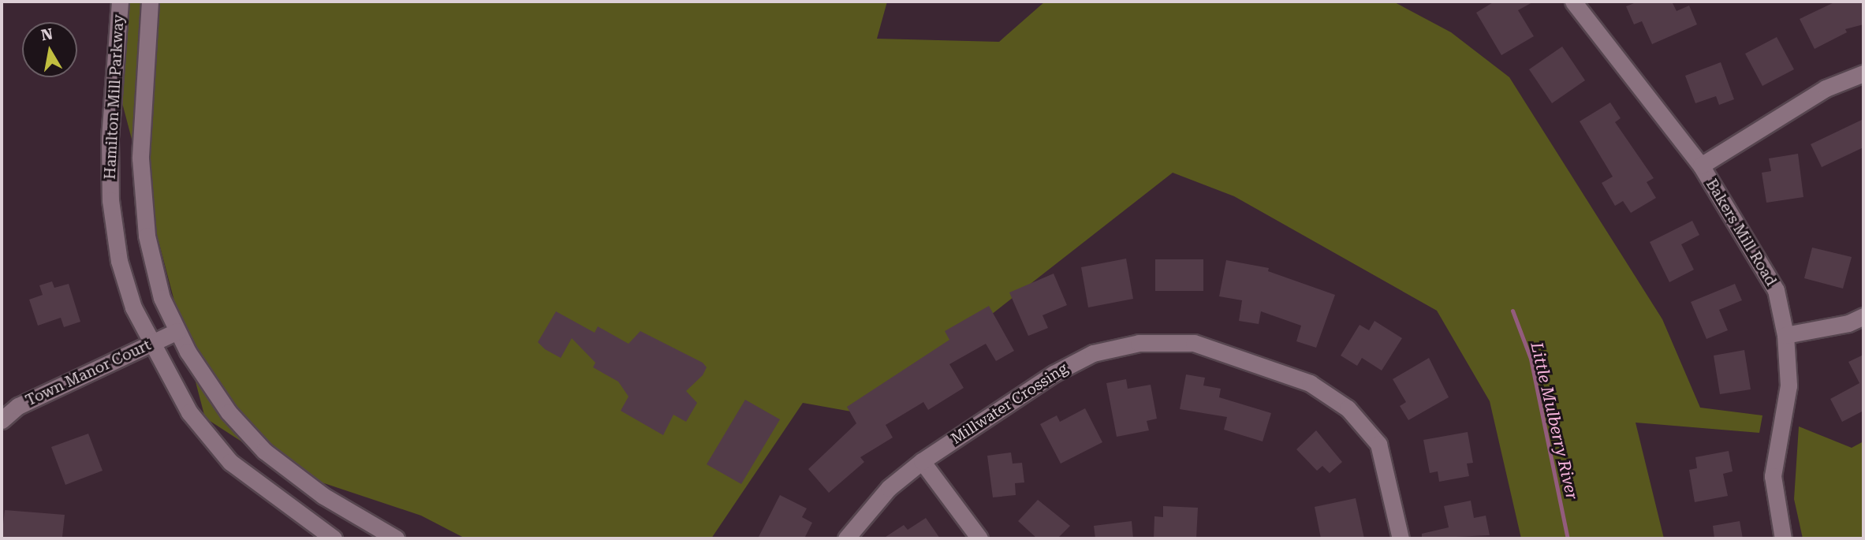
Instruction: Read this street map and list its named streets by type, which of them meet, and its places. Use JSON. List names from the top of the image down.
{
  "streets": {
    "street": [
      "Hamilton Mill Parkway",
      "Bakers Mill Road",
      "Town Manor Court",
      "Millwater Crossing"
    ]
  },
  "crossings": [
    ["Hamilton Mill Parkway", "Town Manor Court"]
  ],
  "water": ["Little Mulberry River"],
  "north": "top"
}
